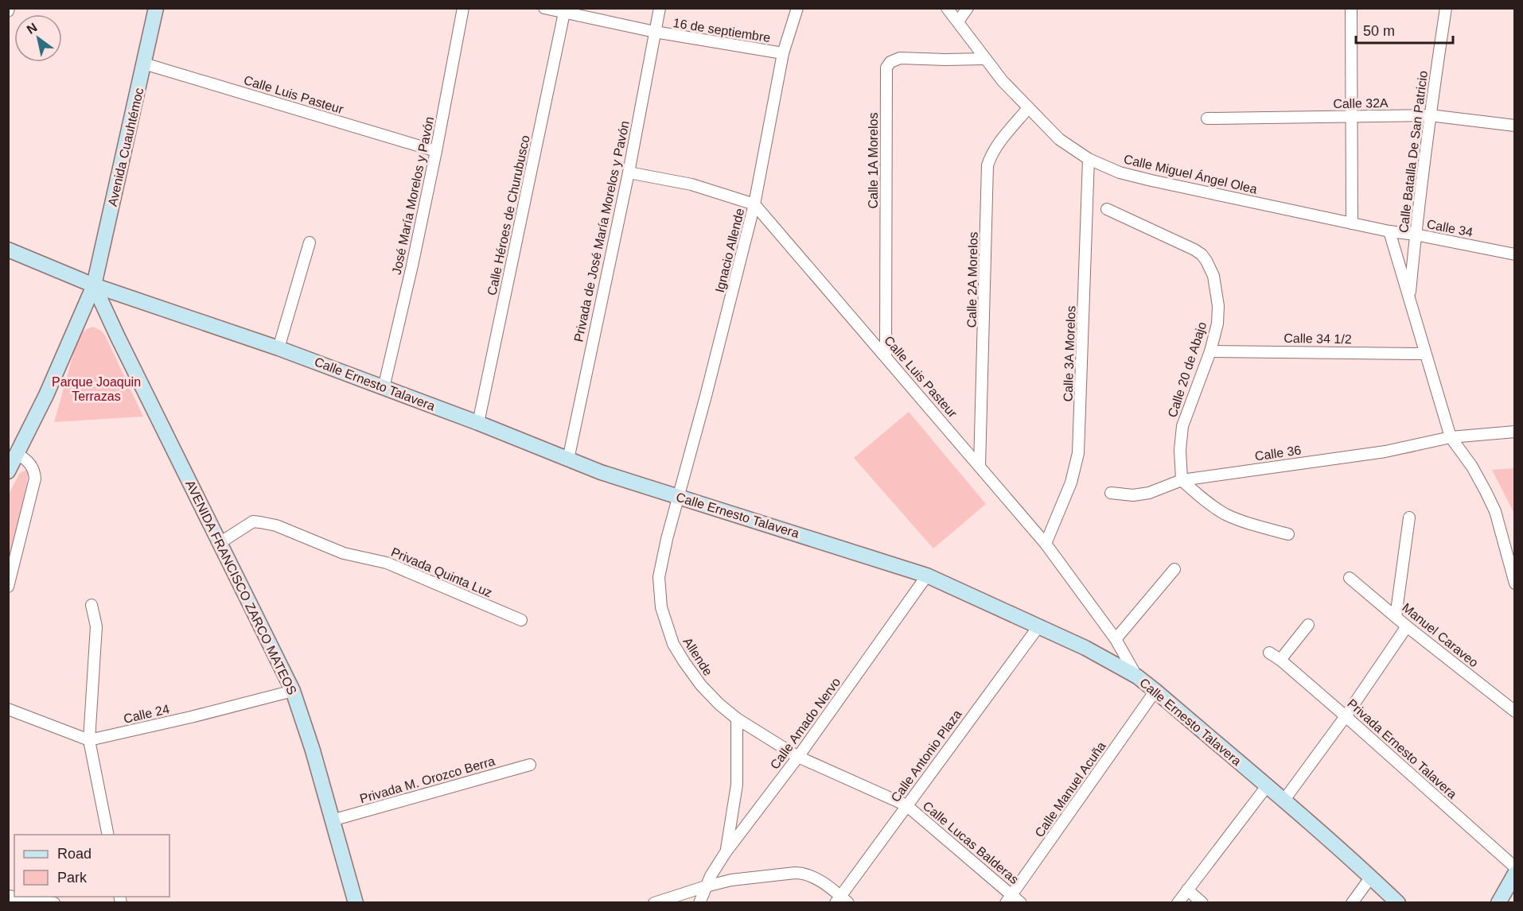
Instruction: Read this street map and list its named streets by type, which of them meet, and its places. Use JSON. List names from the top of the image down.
{
  "streets": {
    "street": [
      "16 de septiembre",
      "Calle Luis Pasteur",
      "Calle 32A",
      "Avenida Cuauhtémoc",
      "Calle Batalla De San Patricio",
      "Calle 1A Morelos",
      "Calle Miguel Ángel Olea",
      "José María Morelos y Pavón",
      "Calle Héroes de Churubusco",
      "Calle 34",
      "Privada de José María Morelos y Pavón",
      "Ignacio Allende",
      "Calle 2A Morelos",
      "Calle 34 1/2",
      "Calle 3A Morelos",
      "Calle 20 de Abajo",
      "Calle Ernesto Talavera",
      "Calle 36",
      "Privada Quinta Luz",
      "AVENIDA FRANCISCO ZARCO MATEOS",
      "Manuel Caraveo",
      "Allende",
      "Calle 24",
      "Calle Amado Nervo",
      "Privada Ernesto Talavera",
      "Calle Antonio Plaza",
      "Privada M. Orozco Berra",
      "Calle Manuel Acuña",
      "Calle Lucas Balderas"
    ]
  },
  "crossings": [
    ["16 de septiembre", "Calle Héroes de Churubusco"],
    ["16 de septiembre", "Privada de José María Morelos y Pavón"],
    ["16 de septiembre", "Ignacio Allende"],
    ["Calle Luis Pasteur", "Avenida Cuauhtémoc"],
    ["Calle Luis Pasteur", "Calle 1A Morelos"],
    ["Calle Luis Pasteur", "José María Morelos y Pavón"],
    ["Calle Luis Pasteur", "Ignacio Allende"],
    ["Calle Luis Pasteur", "Calle 2A Morelos"],
    ["Calle Luis Pasteur", "Calle 3A Morelos"],
    ["Calle Luis Pasteur", "Calle Ernesto Talavera"],
    ["Calle 32A", "Calle Batalla De San Patricio"],
    ["Avenida Cuauhtémoc", "Calle Ernesto Talavera"],
    ["Avenida Cuauhtémoc", "AVENIDA FRANCISCO ZARCO MATEOS"],
    ["Calle Batalla De San Patricio", "Calle 34"],
    ["Calle Batalla De San Patricio", "Calle 34 1/2"],
    ["Calle Batalla De San Patricio", "Calle 36"],
    ["Calle 1A Morelos", "Calle Miguel Ángel Olea"],
    ["Calle Miguel Ángel Olea", "Calle 34"],
    ["Calle Miguel Ángel Olea", "Calle 2A Morelos"],
    ["Calle Miguel Ángel Olea", "Calle 3A Morelos"],
    ["José María Morelos y Pavón", "Calle Ernesto Talavera"],
    ["Calle Héroes de Churubusco", "Calle Ernesto Talavera"],
    ["Privada de José María Morelos y Pavón", "Calle Ernesto Talavera"],
    ["Ignacio Allende", "Calle Ernesto Talavera"],
    ["Ignacio Allende", "Allende"],
    ["Calle 34 1/2", "Calle 20 de Abajo"],
    ["Calle 20 de Abajo", "Calle 36"],
    ["Calle Ernesto Talavera", "AVENIDA FRANCISCO ZARCO MATEOS"],
    ["Calle Ernesto Talavera", "Allende"],
    ["Calle Ernesto Talavera", "Calle Amado Nervo"],
    ["Calle Ernesto Talavera", "Calle Antonio Plaza"],
    ["Calle Ernesto Talavera", "Calle Manuel Acuña"],
    ["Privada Quinta Luz", "AVENIDA FRANCISCO ZARCO MATEOS"],
    ["AVENIDA FRANCISCO ZARCO MATEOS", "Calle 24"],
    ["AVENIDA FRANCISCO ZARCO MATEOS", "Privada M. Orozco Berra"],
    ["Allende", "Calle Amado Nervo"],
    ["Allende", "Calle Lucas Balderas"],
    ["Calle Amado Nervo", "Calle Lucas Balderas"],
    ["Calle Antonio Plaza", "Calle Lucas Balderas"],
    ["Calle Manuel Acuña", "Calle Lucas Balderas"]
  ],
  "parks": ["Parque Joaquin Terrazas"],
  "legend": ["Road", "Park"],
  "scale_bar": "50 m",
  "north": "top left"
}
